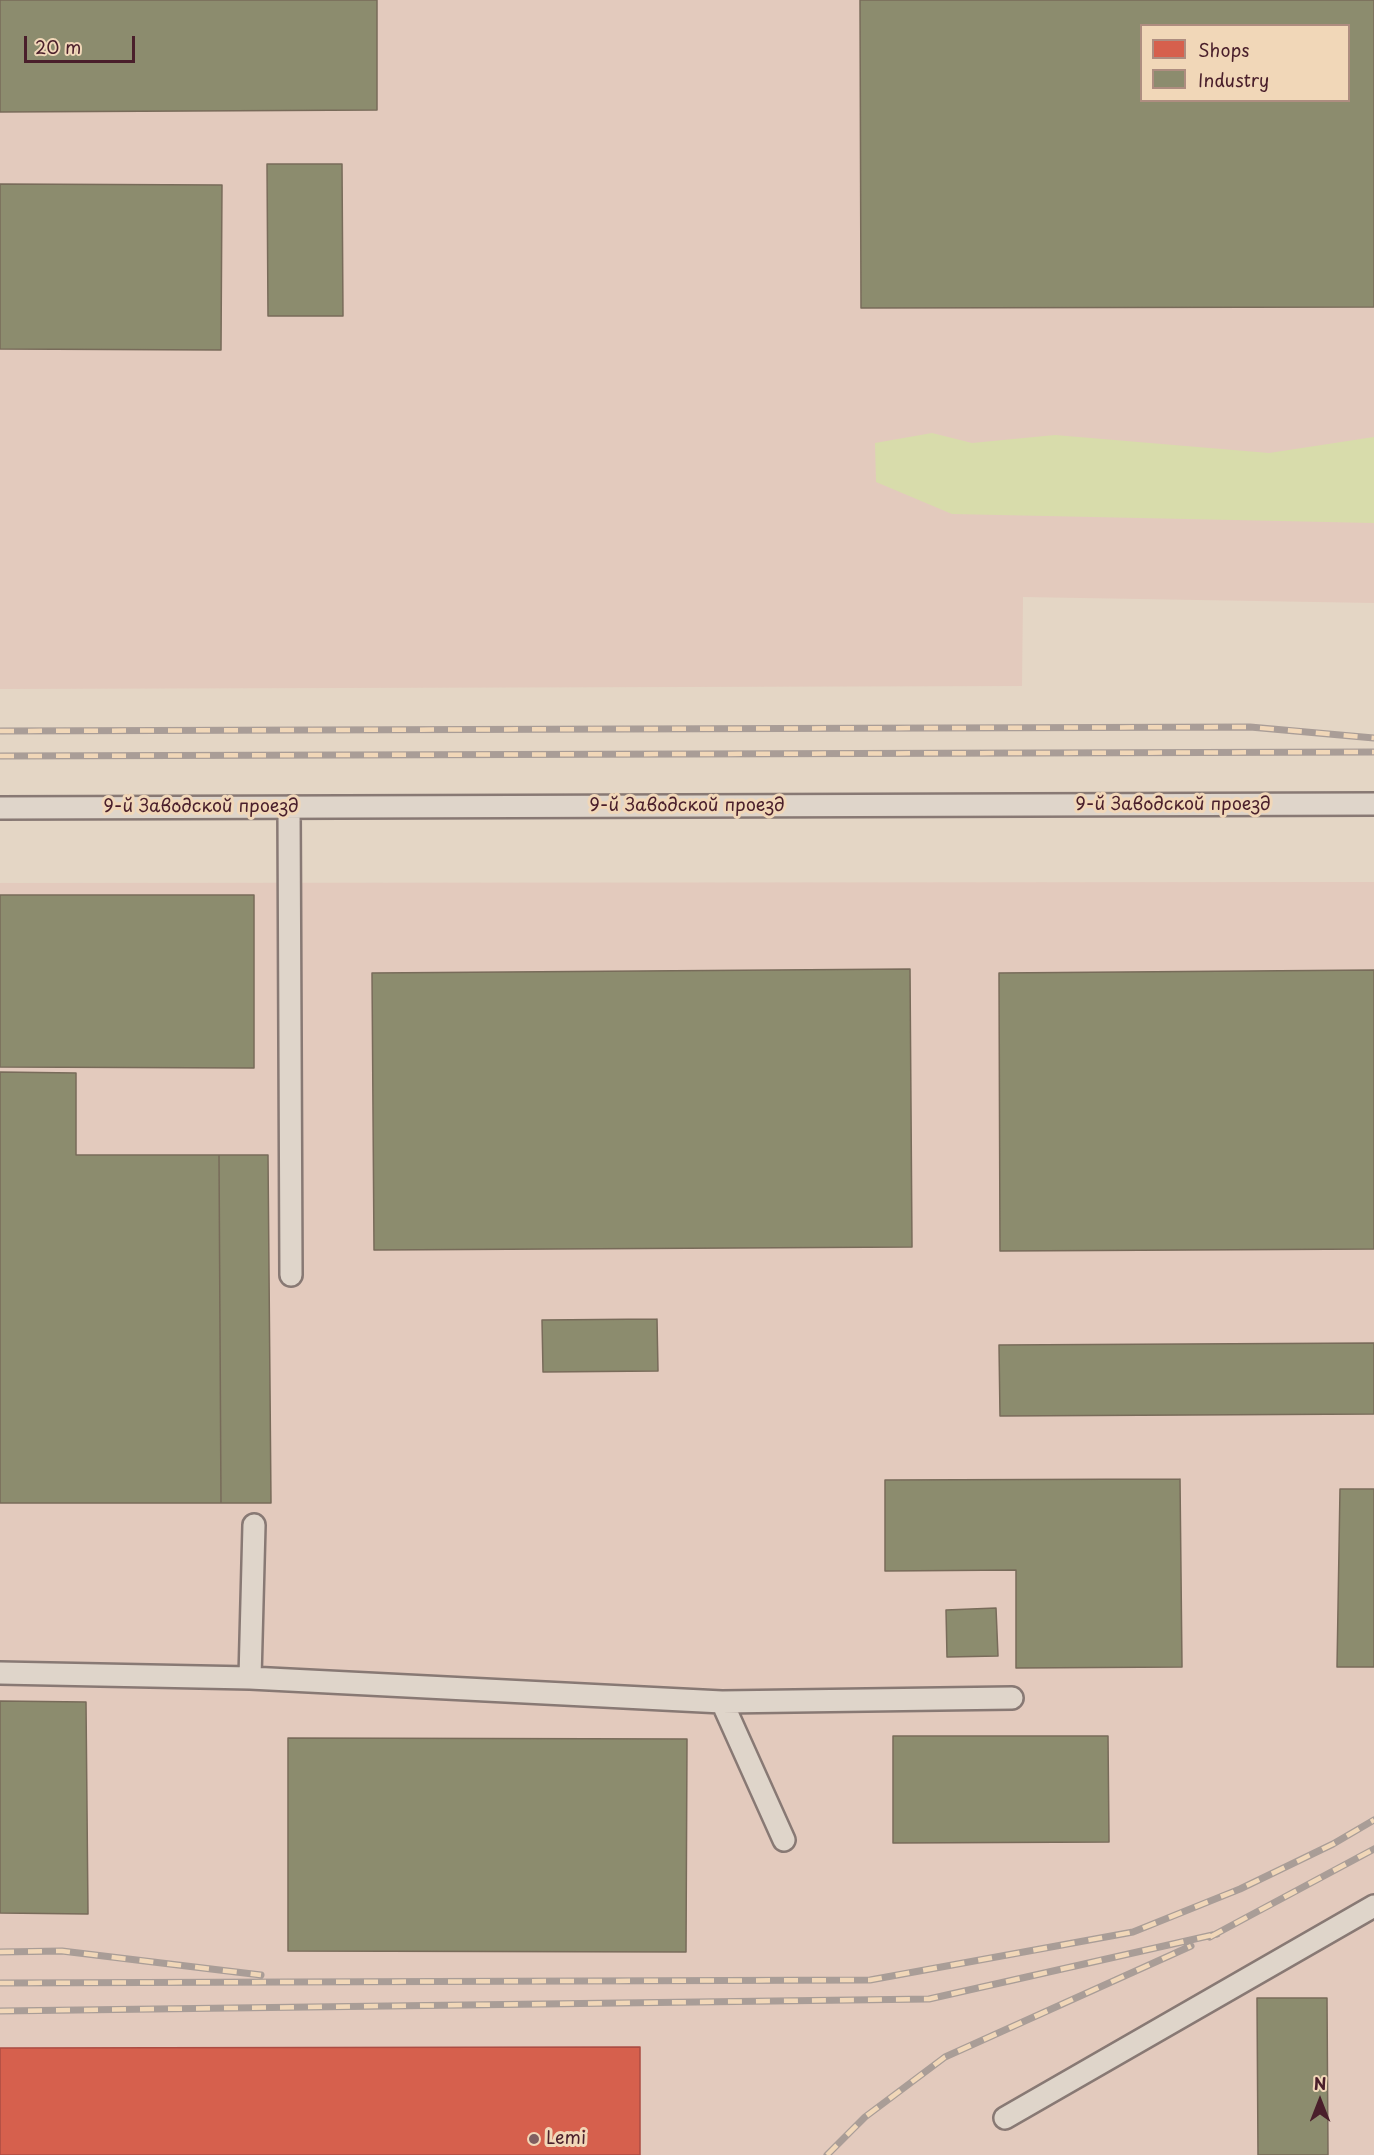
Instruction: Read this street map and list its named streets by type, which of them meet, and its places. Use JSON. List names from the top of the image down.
{
  "streets": {
    "lane": ["9-й Заводской проезд"]
  },
  "places": ["Lemi"],
  "legend": ["Shops", "Industry"],
  "scale_bar": "20 m",
  "north": "top"
}
